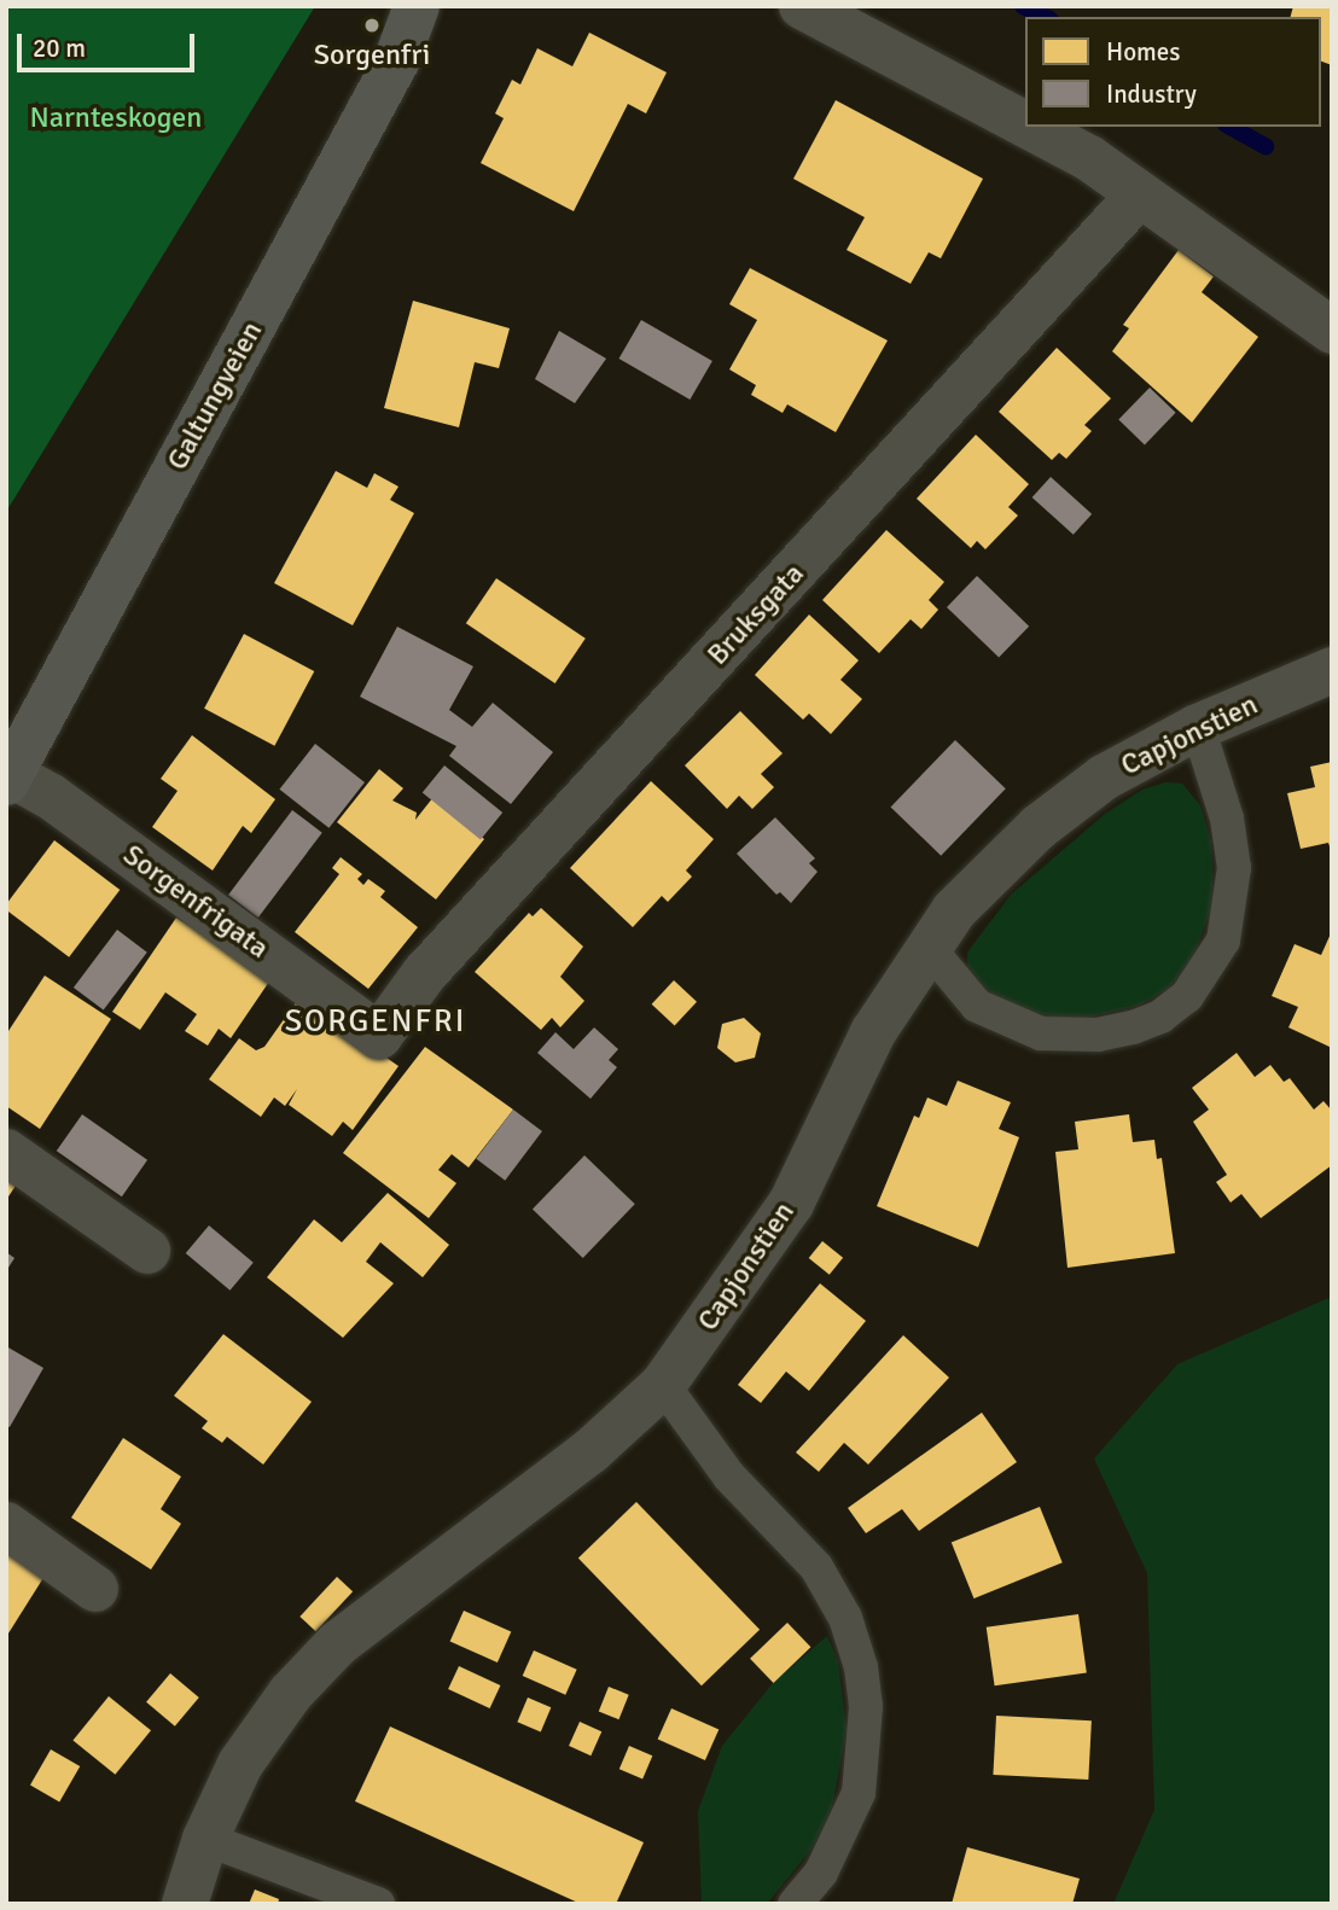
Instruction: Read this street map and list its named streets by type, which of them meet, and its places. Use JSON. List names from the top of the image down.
{
  "streets": {
    "main road": ["Galtungveien"],
    "street": ["Bruksgata", "Capjonstien", "Sorgenfrigata"]
  },
  "crossings": [
    ["Galtungveien", "Sorgenfrigata"],
    ["Bruksgata", "Sorgenfrigata"]
  ],
  "districts": ["SORGENFRI"],
  "parks": ["Narnteskogen"],
  "places": ["Sorgenfri"],
  "legend": ["Homes", "Industry"],
  "scale_bar": "20 m"
}
